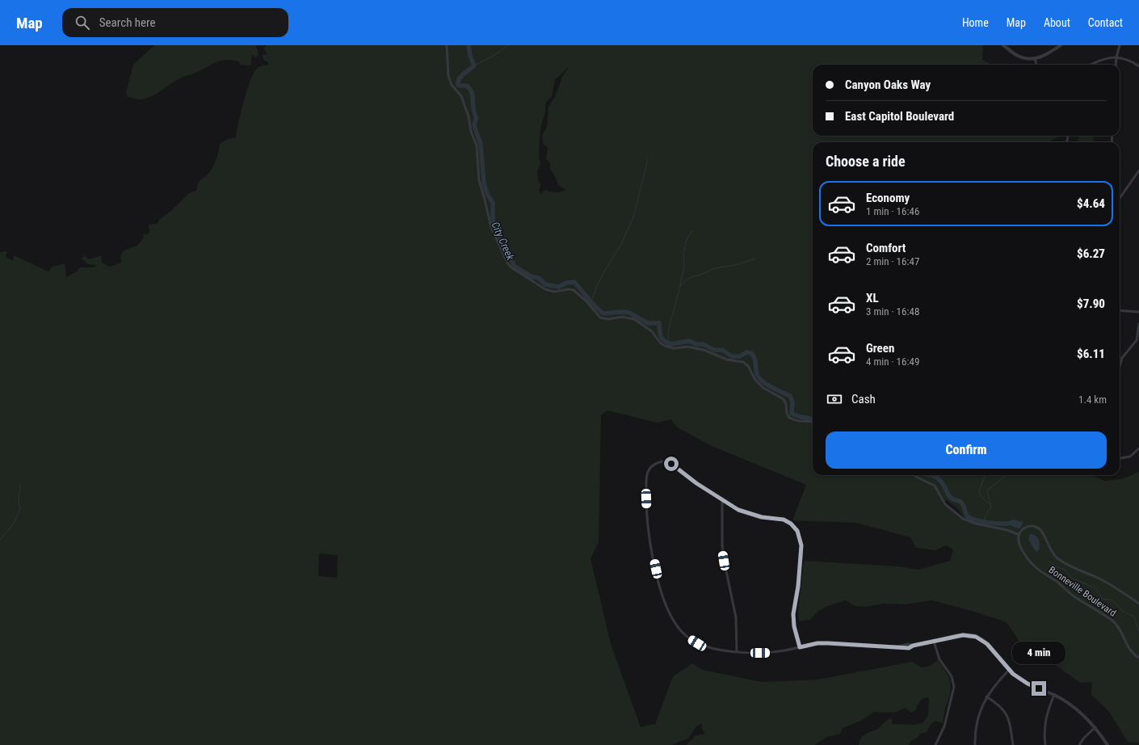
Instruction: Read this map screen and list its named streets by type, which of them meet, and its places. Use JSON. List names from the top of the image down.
{
  "streets": {
    "street": ["Bonneville Boulevard"]
  },
  "water": ["City Creek"],
  "page": {
    "header": "Map",
    "search": "Search here",
    "nav": [
      "Home",
      "Map",
      "About",
      "Contact"
    ],
    "banner": ["Canyon Oaks Way", "East Capitol Boulevard"],
    "heading": "Choose a ride",
    "list": [
      {
        "name": "Economy",
        "note": "1 min · 16:46",
        "value": "$4.64"
      },
      {
        "name": "Comfort",
        "note": "2 min · 16:47",
        "value": "$6.27"
      },
      {
        "name": "XL",
        "note": "3 min · 16:48",
        "value": "$7.90"
      },
      {
        "name": "Green",
        "note": "4 min · 16:49",
        "value": "$6.11"
      }
    ],
    "pay": ["Cash", "1.4 km"],
    "buttons": "Confirm",
    "bubble": "4 min"
  }
}
